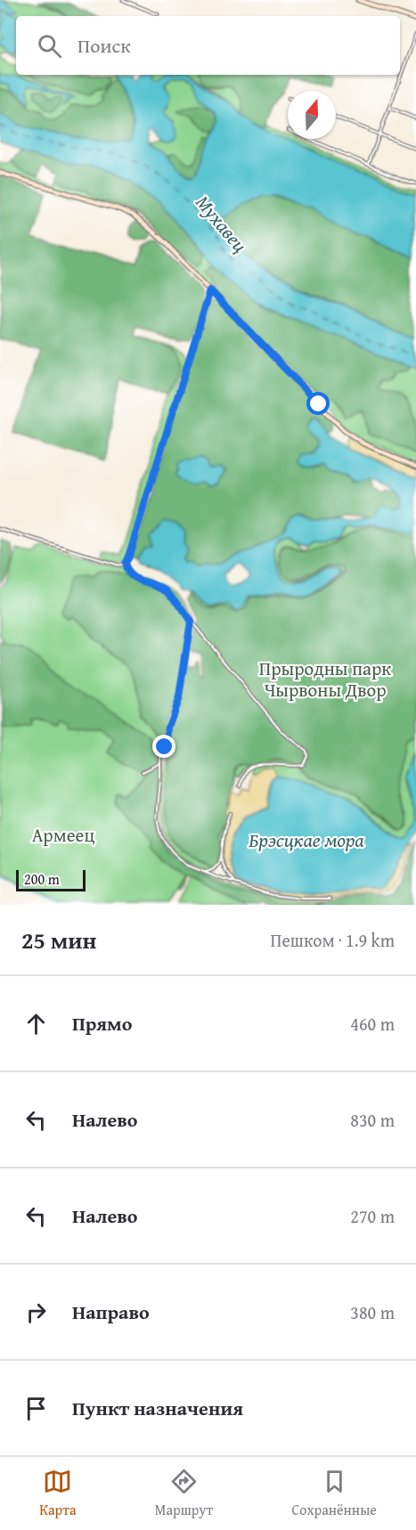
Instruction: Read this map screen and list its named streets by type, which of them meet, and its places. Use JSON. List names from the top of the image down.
{
  "water": ["Мухавец", "Брэсцкае мора"],
  "parks": ["Прыродны парк Чырвоны Двор", "Армеец"],
  "scale_bar": "200 m",
  "north": "top",
  "page": {
    "search": "Поиск",
    "scale": "200 m",
    "heading": ["25 мин", "Пешком · 1.9 km"],
    "list": [
      ["Прямо", "460 m"],
      ["Налево", "830 m"],
      ["Налево", "270 m"],
      ["Направо", "380 m"],
      "Пункт назначения"
    ],
    "nav": ["Карта", "Маршрут", "Сохранённые"]
  }
}
